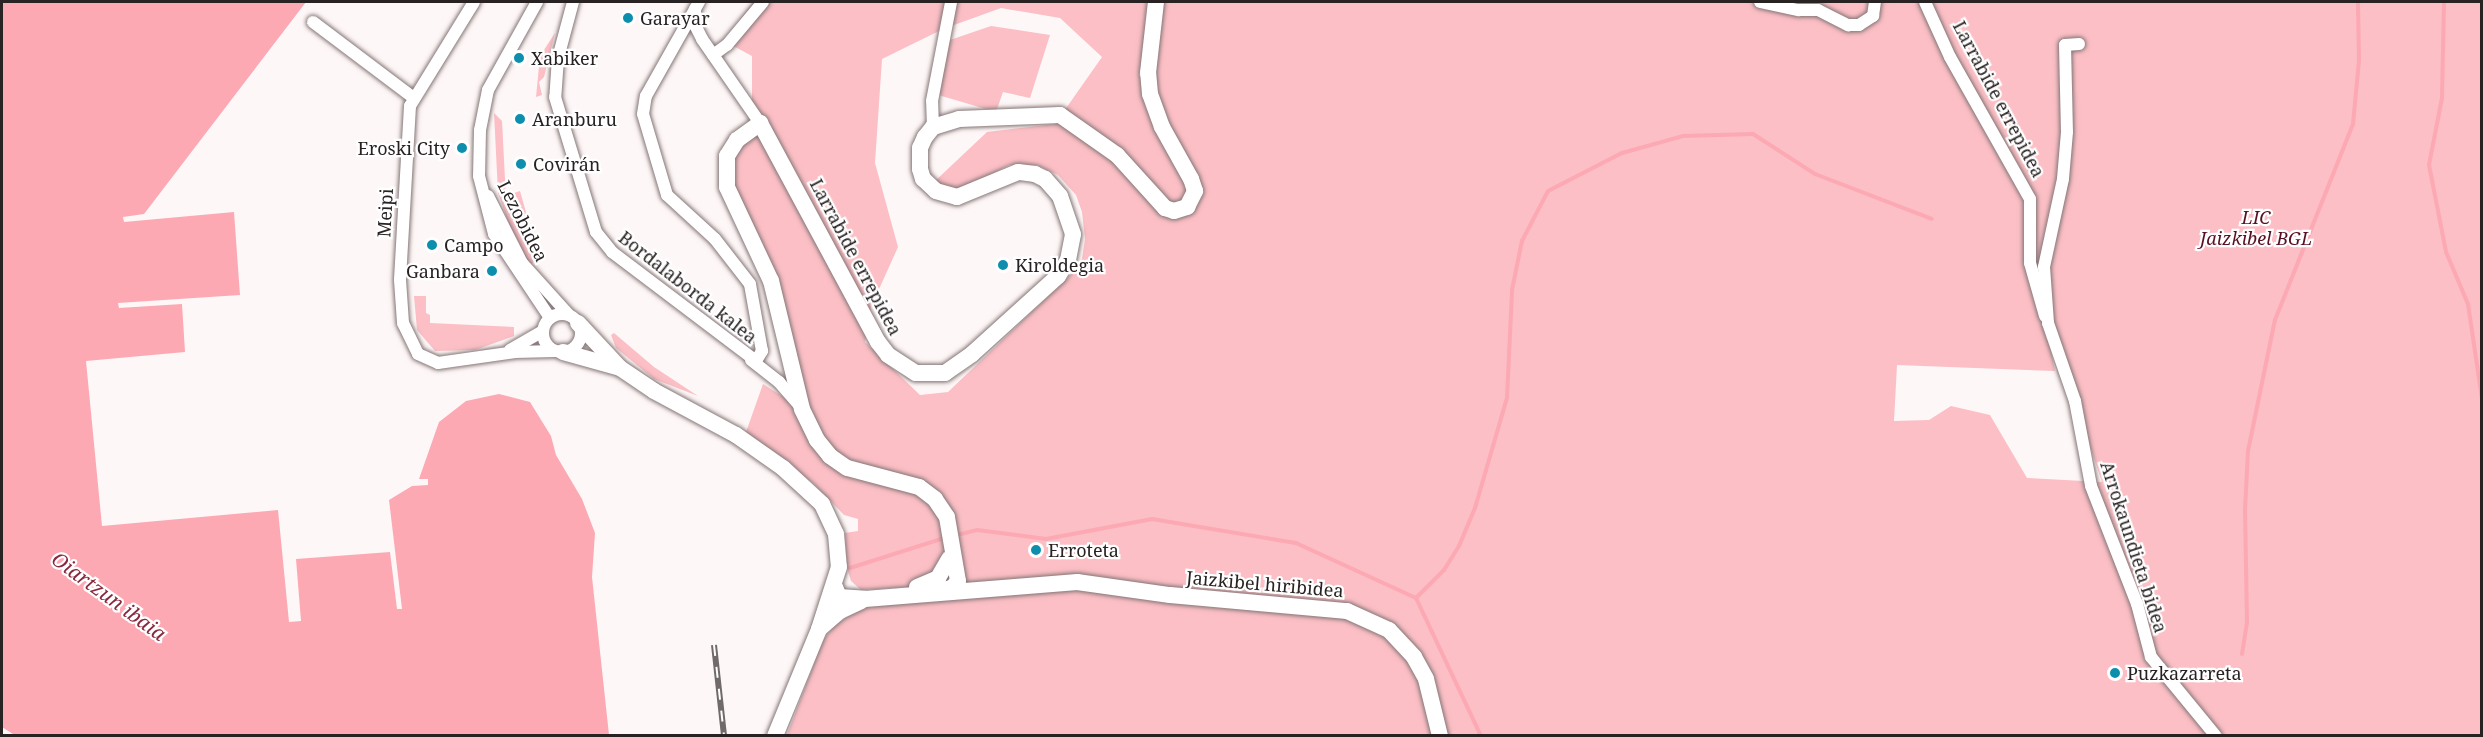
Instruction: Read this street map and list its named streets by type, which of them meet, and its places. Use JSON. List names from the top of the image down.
{
  "streets": {
    "street": [
      "Larrabide errepidea",
      "Meipi",
      "Lezobidea",
      "Bordalaborda kalea",
      "Arrokaundieta bidea",
      "Jaizkibel hiribidea"
    ]
  },
  "crossings": [
    ["Larrabide errepidea", "Arrokaundieta bidea"],
    ["Meipi", "Lezobidea"]
  ],
  "water": ["Oiartzun ibaia"],
  "parks": ["LIC Jaizkibel BGL"],
  "places": [
    "Garayar",
    "Xabiker",
    "Aranburu",
    "Eroski City",
    "Covirán",
    "Campo",
    "Kiroldegia",
    "Ganbara",
    "Erroteta",
    "Puzkazarreta"
  ]
}
